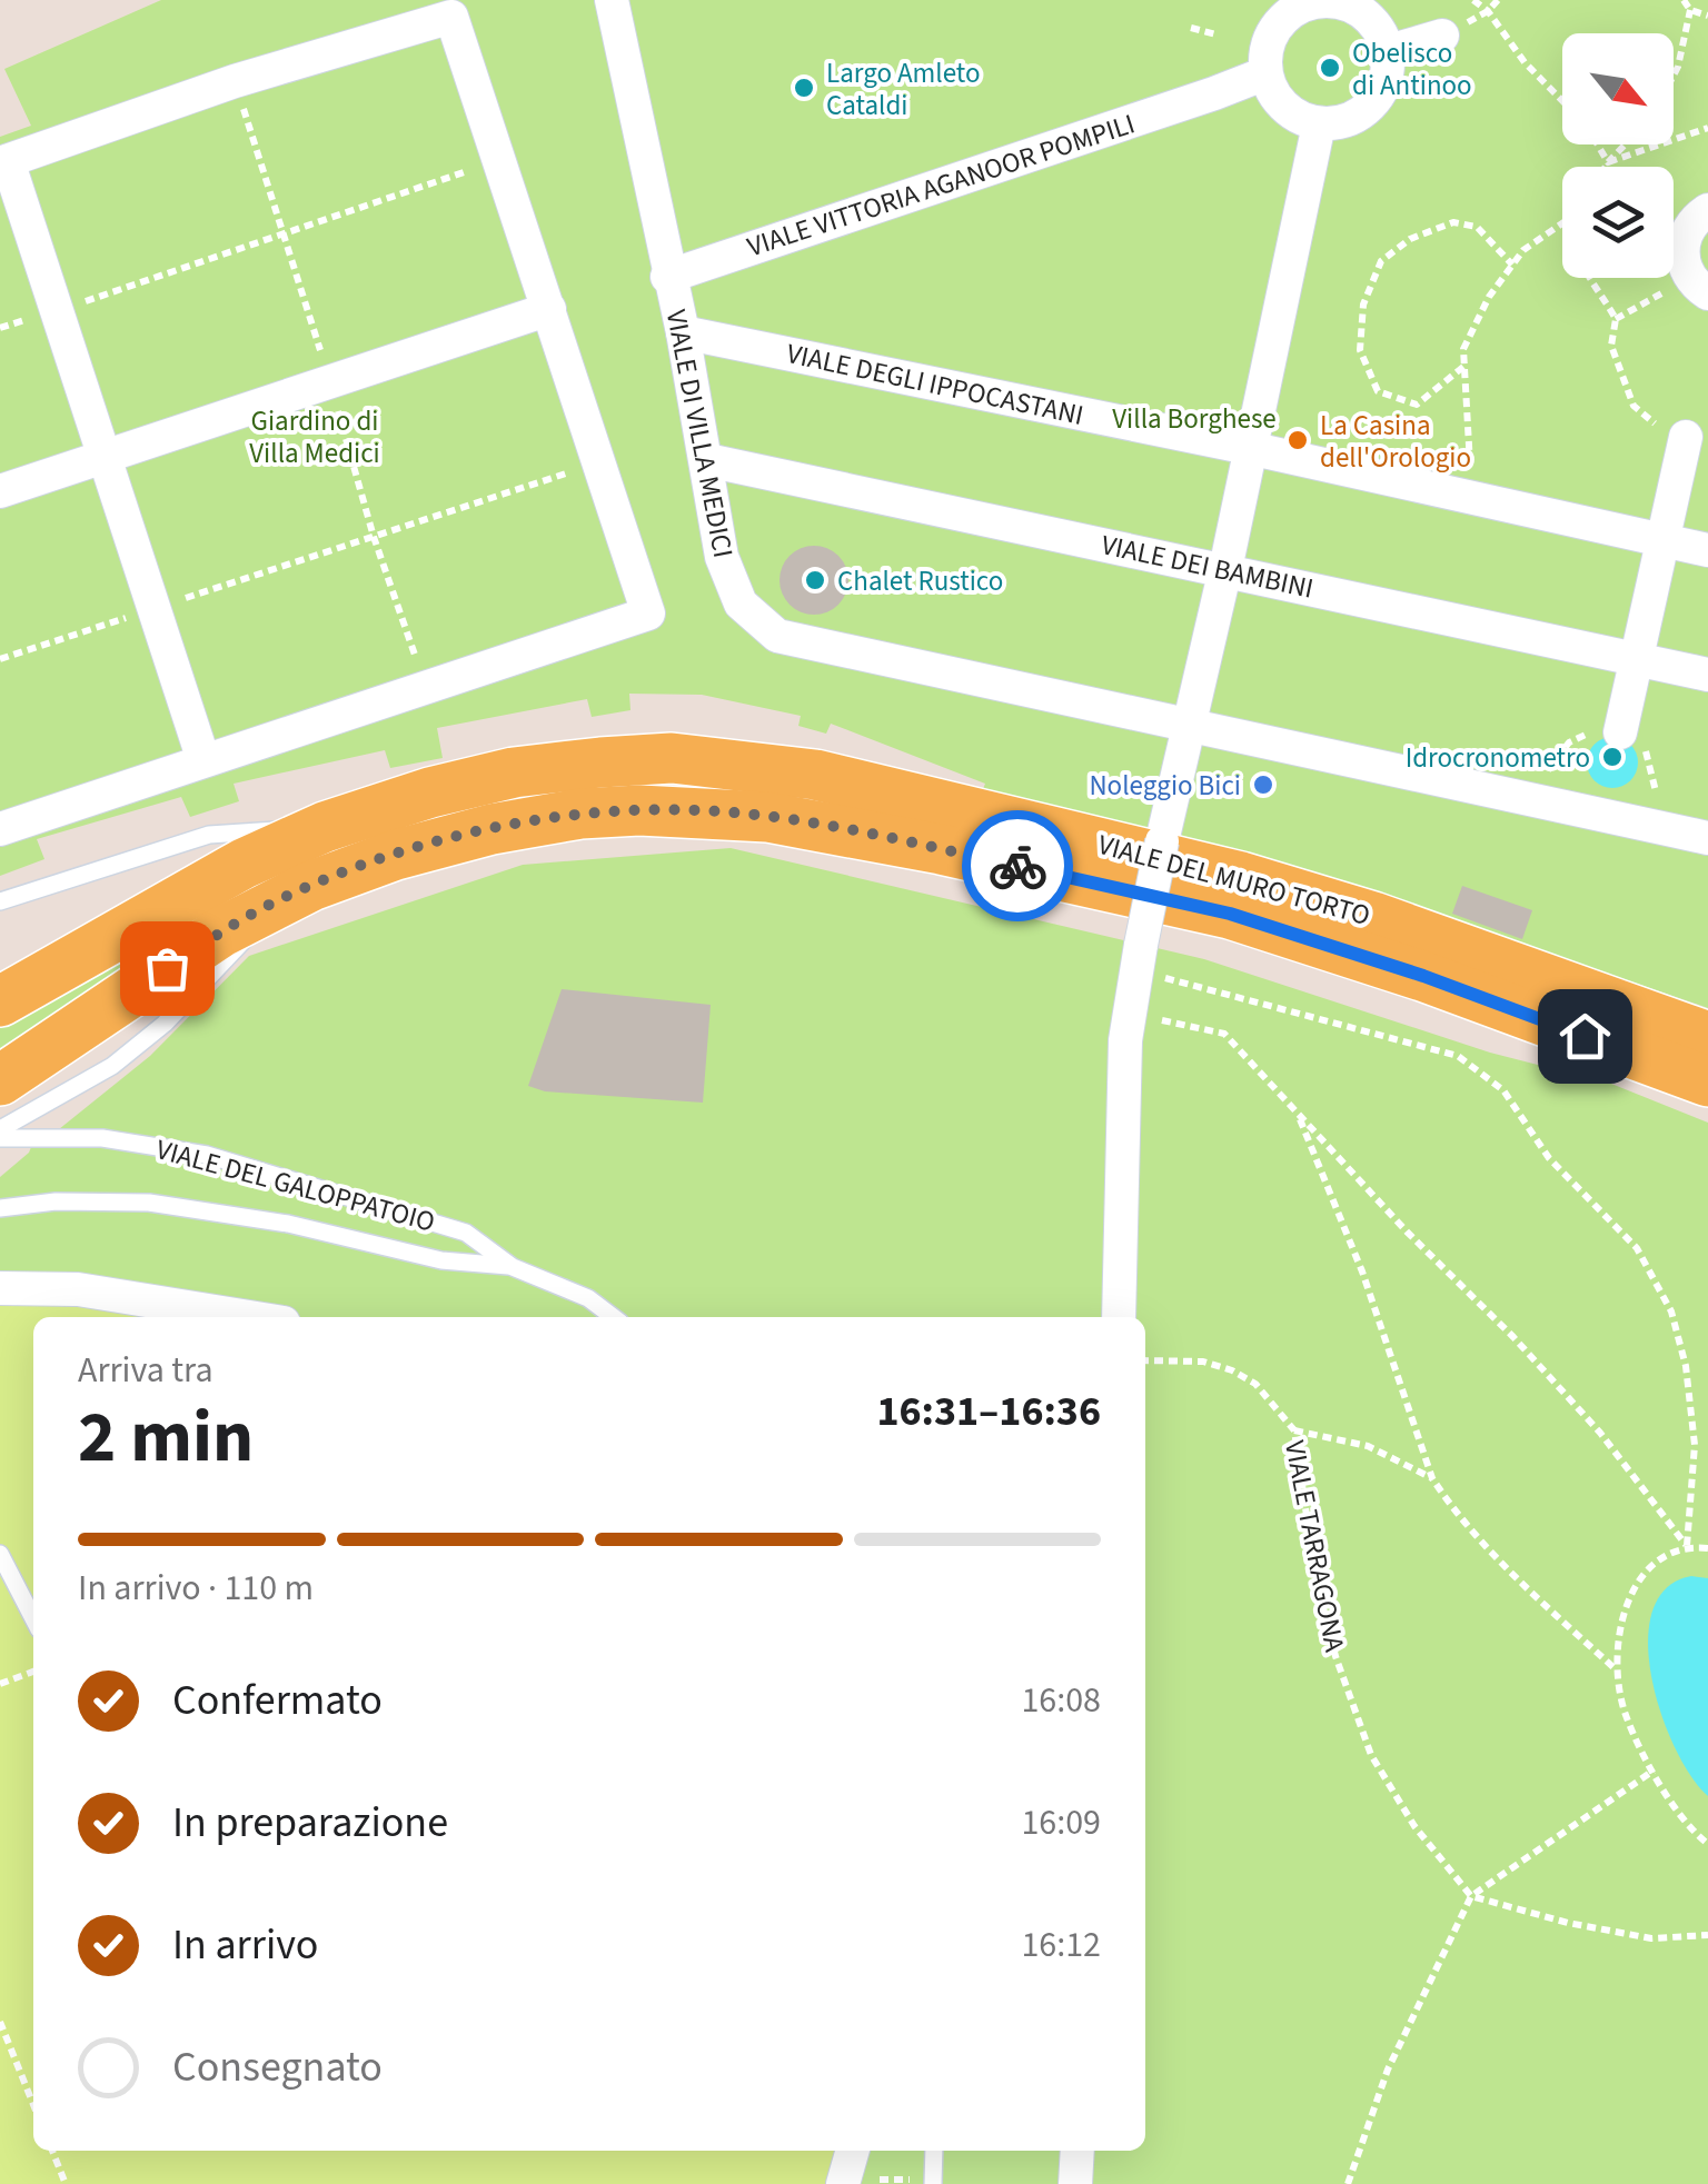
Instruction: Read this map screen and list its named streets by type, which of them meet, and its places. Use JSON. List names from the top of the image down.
{
  "streets": {
    "main road": ["VIALE DEL MURO TORTO"],
    "street": [
      "VIALE VITTORIA AGANOOR POMPILI",
      "VIALE DEGLI IPPOCASTANI",
      "VIALE DI VILLA MEDICI",
      "VIALE DEI BAMBINI"
    ],
    "lane": ["VIALE DEL GALOPPATOIO"],
    "path": ["VIALE TARRAGONA"]
  },
  "crossings": [
    ["VIALE VITTORIA AGANOOR POMPILI", "VIALE DI VILLA MEDICI"],
    ["VIALE DEGLI IPPOCASTANI", "VIALE DI VILLA MEDICI"],
    ["VIALE DI VILLA MEDICI", "VIALE DEI BAMBINI"],
    ["VIALE DEL MURO TORTO", "VIALE DEL GALOPPATOIO"]
  ],
  "parks": ["Villa Borghese", "Giardino di Villa Medici"],
  "places": [
    "Obelisco di Antinoo",
    "Largo Amleto Cataldi",
    "La Casina dell'Orologio",
    "Chalet Rustico",
    "Idrocronometro",
    "Noleggio Bici"
  ],
  "north": "bottom right",
  "page": {
    "heading": ["2 min", "Arriva tra", "16:31–16:36"],
    "bar": "In arrivo · 110 m",
    "list": [
      ["Confermato", "16:08"],
      ["In preparazione", "16:09"],
      ["In arrivo", "16:12"],
      "Consegnato"
    ]
  }
}
